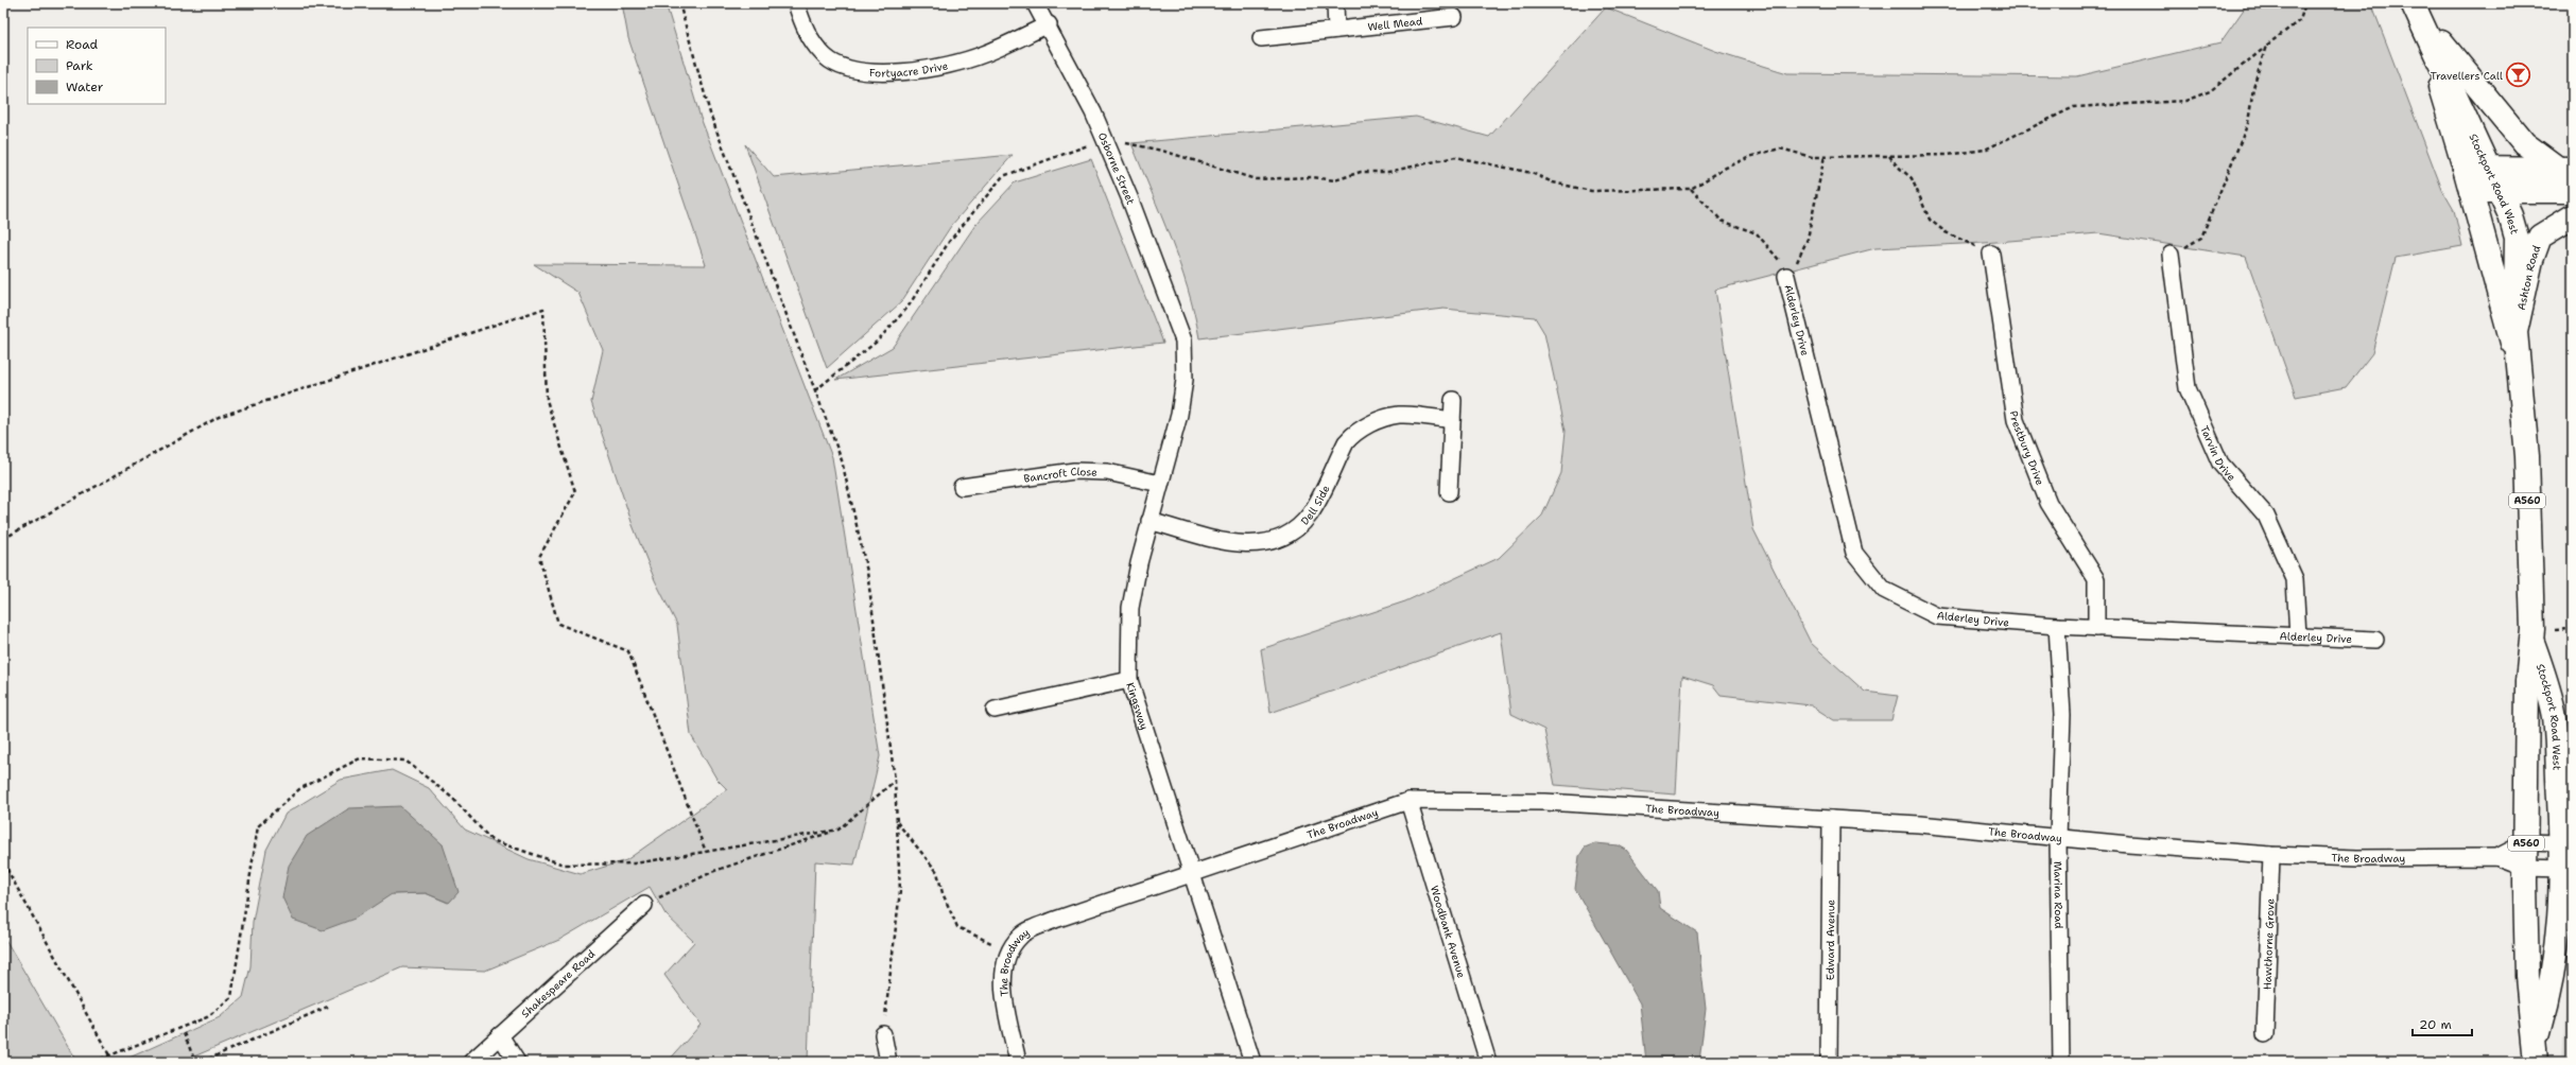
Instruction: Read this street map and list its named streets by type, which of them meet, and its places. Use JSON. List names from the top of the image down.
{
  "streets": {
    "main road": ["Stockport Road West", "Ashton Road", "A560"],
    "street": [
      "Well Mead",
      "Fortyacre Drive",
      "Osborne Street",
      "Alderley Drive",
      "Prestbury Drive",
      "Tarvin Drive",
      "Bancroft Close",
      "Dell Side",
      "Kingsway",
      "The Broadway",
      "Marina Road",
      "Woodbank Avenue",
      "Edward Avenue",
      "Hawthorne Grove",
      "Shakespeare Road"
    ]
  },
  "crossings": [
    ["Fortyacre Drive", "Osborne Street"],
    ["Osborne Street", "Kingsway"],
    ["Stockport Road West", "Ashton Road"],
    ["Stockport Road West", "The Broadway"],
    ["Alderley Drive", "Prestbury Drive"],
    ["Alderley Drive", "Tarvin Drive"],
    ["Alderley Drive", "Marina Road"],
    ["Bancroft Close", "Kingsway"],
    ["Dell Side", "Kingsway"],
    ["Kingsway", "The Broadway"],
    ["The Broadway", "Marina Road"],
    ["The Broadway", "Woodbank Avenue"],
    ["The Broadway", "Edward Avenue"],
    ["The Broadway", "Hawthorne Grove"]
  ],
  "places": {
    "bar": ["Travellers Call"]
  },
  "legend": ["Road", "Park", "Water"],
  "scale_bar": "20 m"
}
